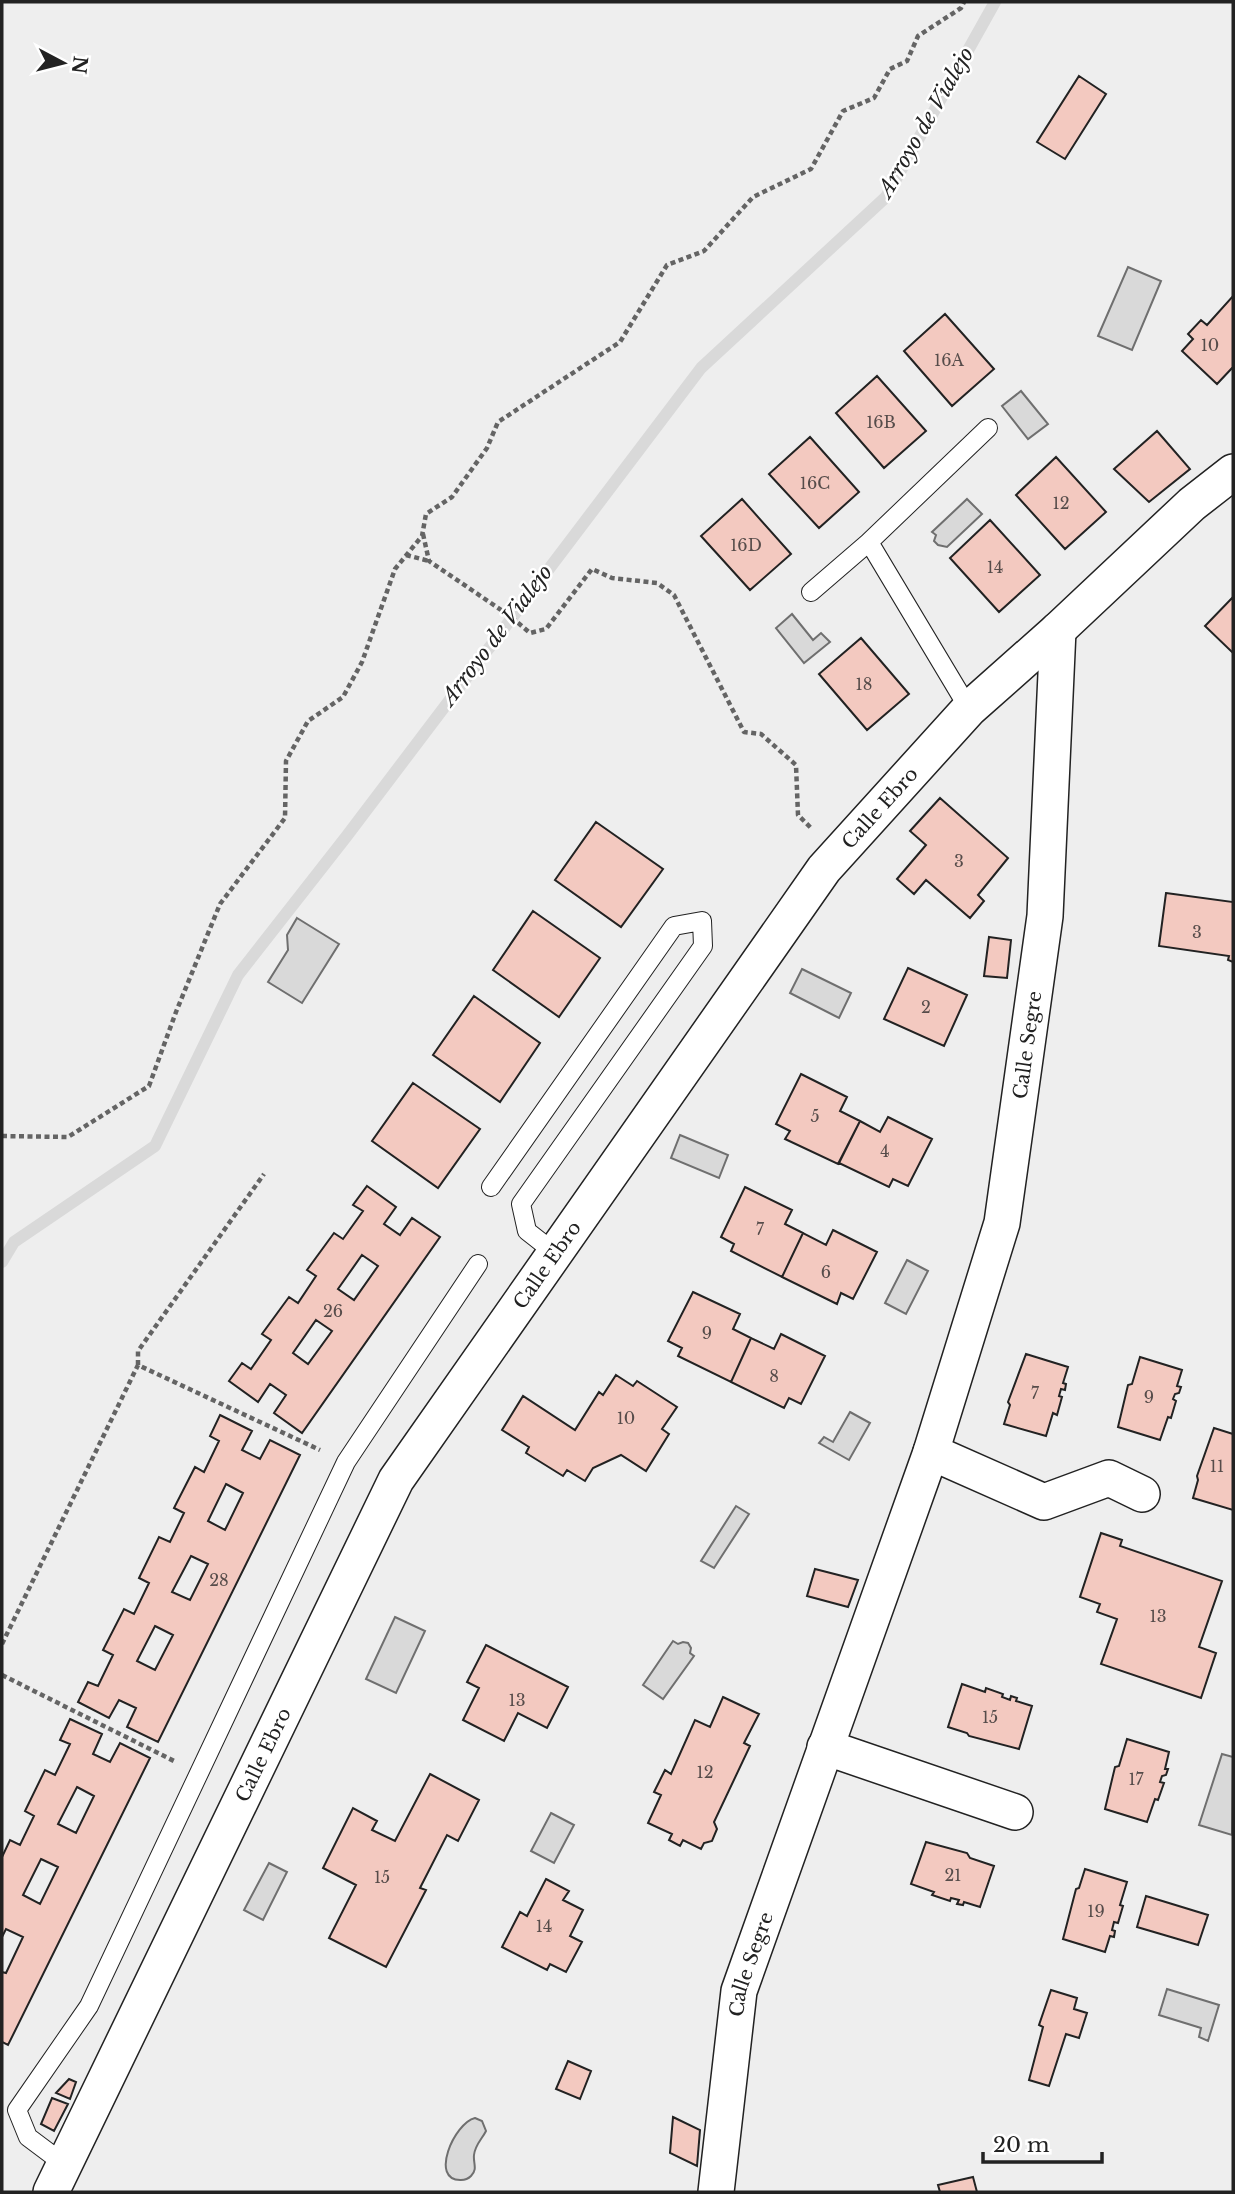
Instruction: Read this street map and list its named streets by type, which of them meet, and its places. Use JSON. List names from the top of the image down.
{
  "streets": {
    "street": ["Calle Ebro", "Calle Segre"]
  },
  "crossings": [
    ["Calle Ebro", "Calle Segre"]
  ],
  "water": ["Arroyo de Vialejo"],
  "house_numbers": [
    "10",
    "16A",
    "16B",
    "16C",
    "12",
    "16D",
    "14",
    "18",
    "3",
    "3",
    "2",
    "5",
    "4",
    "7",
    "6",
    "26",
    "9",
    "8",
    "7",
    "9",
    "10",
    "11",
    "28",
    "13",
    "13",
    "15",
    "12",
    "17",
    "21",
    "15",
    "19",
    "14"
  ],
  "scale_bar": "20 m",
  "north": "right"
}
